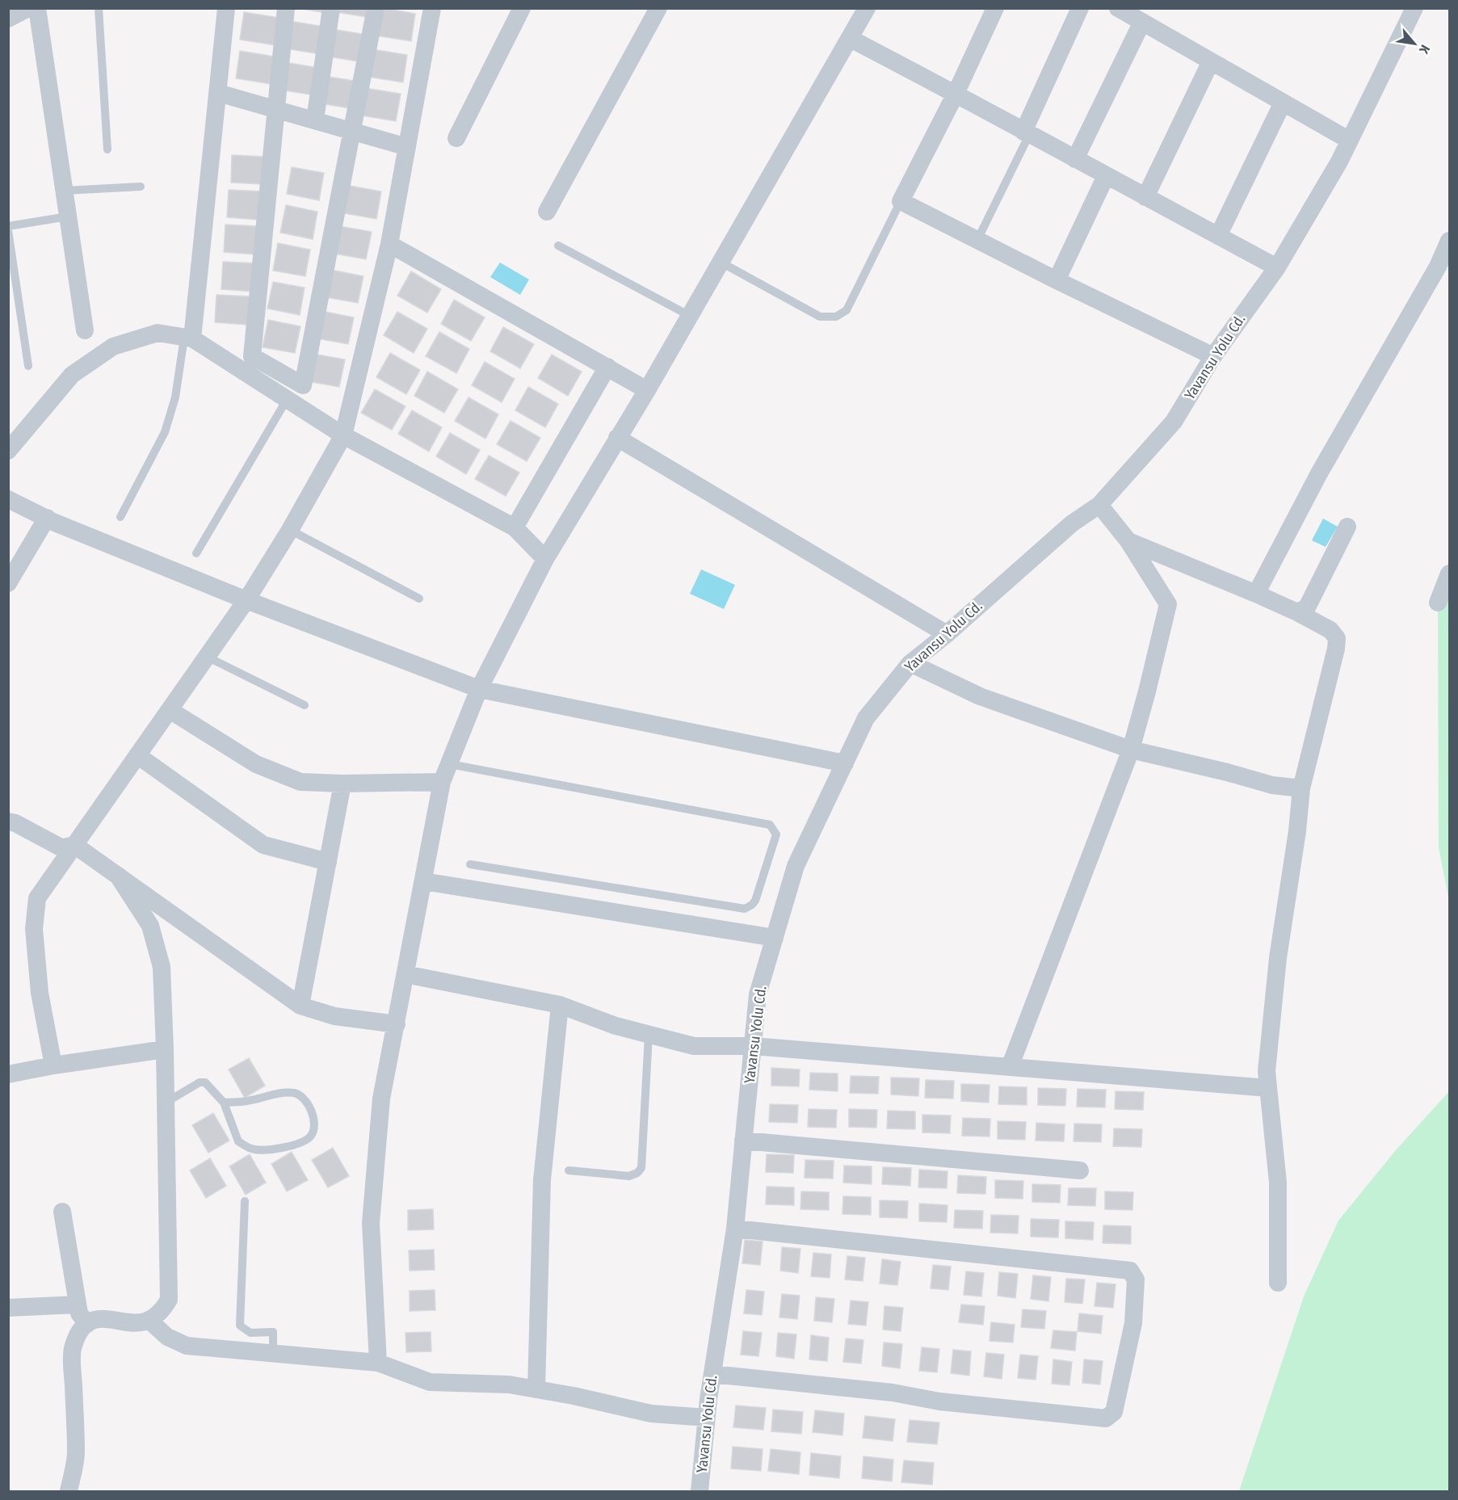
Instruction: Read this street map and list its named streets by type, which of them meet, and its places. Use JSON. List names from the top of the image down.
{
  "streets": {
    "street": ["Yavansu Yolu Cd."]
  },
  "north": "bottom right"
}
